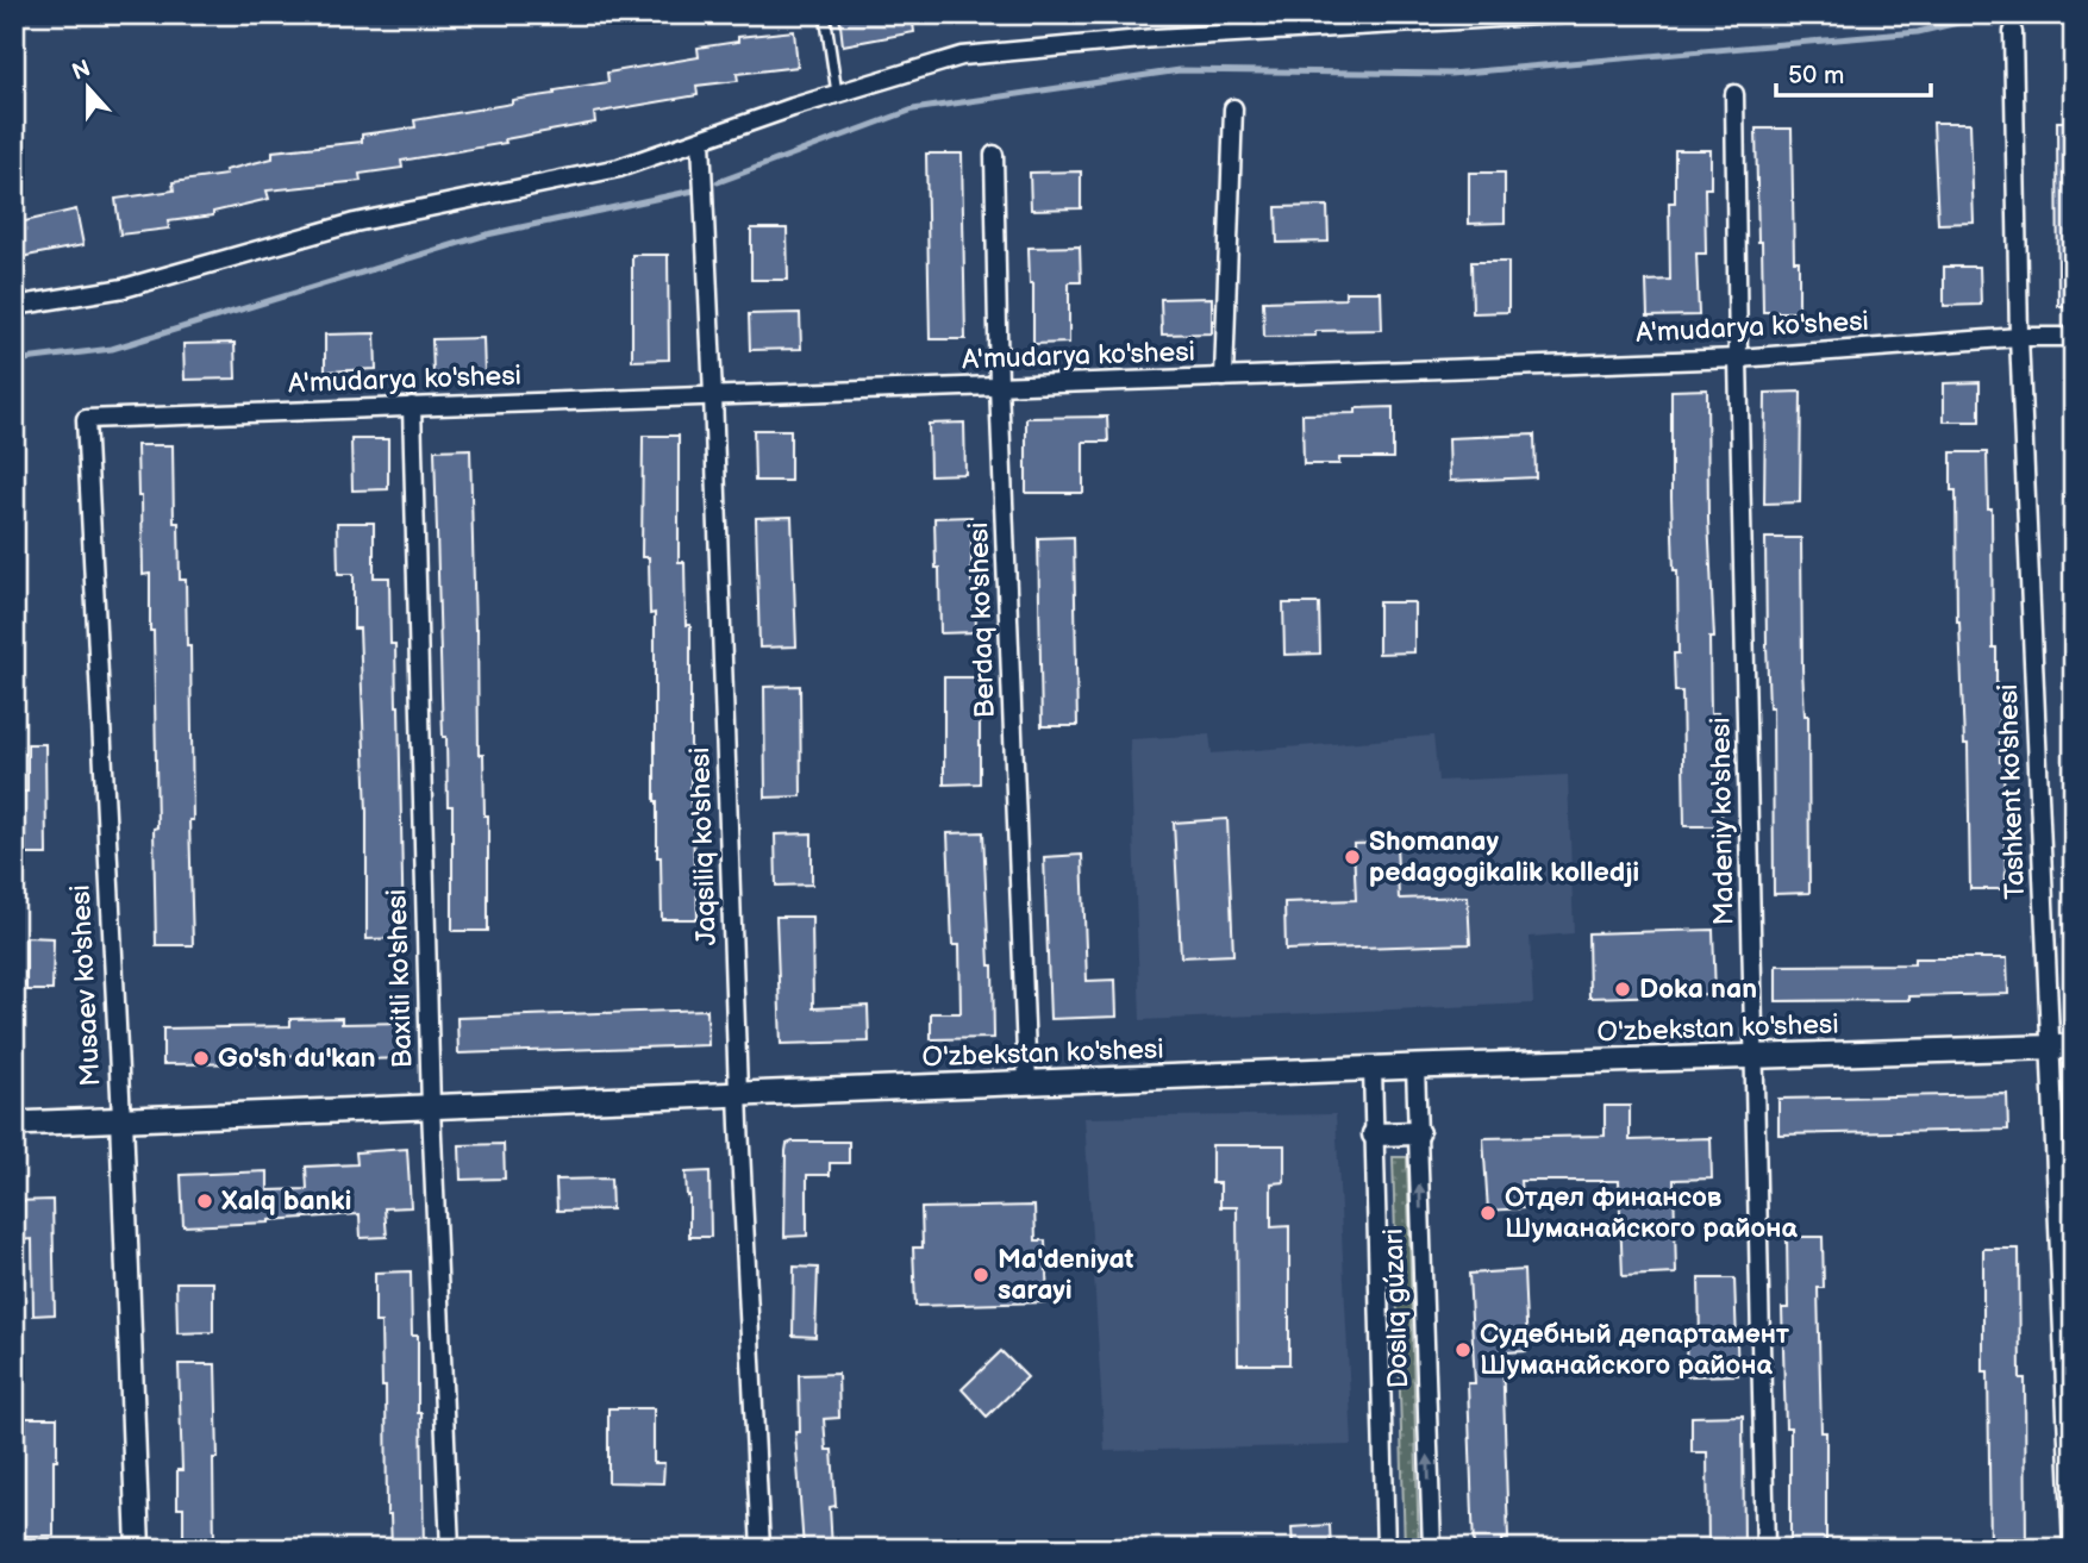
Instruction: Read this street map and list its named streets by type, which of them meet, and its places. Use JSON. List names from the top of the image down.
{
  "streets": {
    "main road": ["O'zbekstan ko'shesi"],
    "street": [
      "A'mudarya ko'shesi",
      "Berdaq ko'shesi",
      "Tashkent ko'shesi",
      "Madeniy ko'shesi",
      "Jaqsiliq ko'shesi",
      "Baxitli ko'shesi",
      "Musaev ko'shesi",
      "Doslıq gúzari"
    ]
  },
  "crossings": [
    ["A'mudarya ko'shesi", "Berdaq ko'shesi"],
    ["A'mudarya ko'shesi", "Tashkent ko'shesi"],
    ["A'mudarya ko'shesi", "Madeniy ko'shesi"],
    ["A'mudarya ko'shesi", "Jaqsiliq ko'shesi"],
    ["A'mudarya ko'shesi", "Baxitli ko'shesi"],
    ["A'mudarya ko'shesi", "Musaev ko'shesi"],
    ["Berdaq ko'shesi", "O'zbekstan ko'shesi"],
    ["Tashkent ko'shesi", "O'zbekstan ko'shesi"],
    ["Madeniy ko'shesi", "O'zbekstan ko'shesi"],
    ["Jaqsiliq ko'shesi", "O'zbekstan ko'shesi"],
    ["Baxitli ko'shesi", "O'zbekstan ko'shesi"],
    ["Musaev ko'shesi", "O'zbekstan ko'shesi"],
    ["O'zbekstan ko'shesi", "Doslıq gúzari"]
  ],
  "places": [
    "Shomanay pedagogikalik kolledji",
    "Doka nan",
    "Go'sh du'kan",
    "Xalq banki",
    "Отдел финансов Шуманайского района",
    "Ma'deniyat sarayi",
    "Судебный департамент Шуманайского района"
  ],
  "scale_bar": "50 m",
  "north": "top"
}
